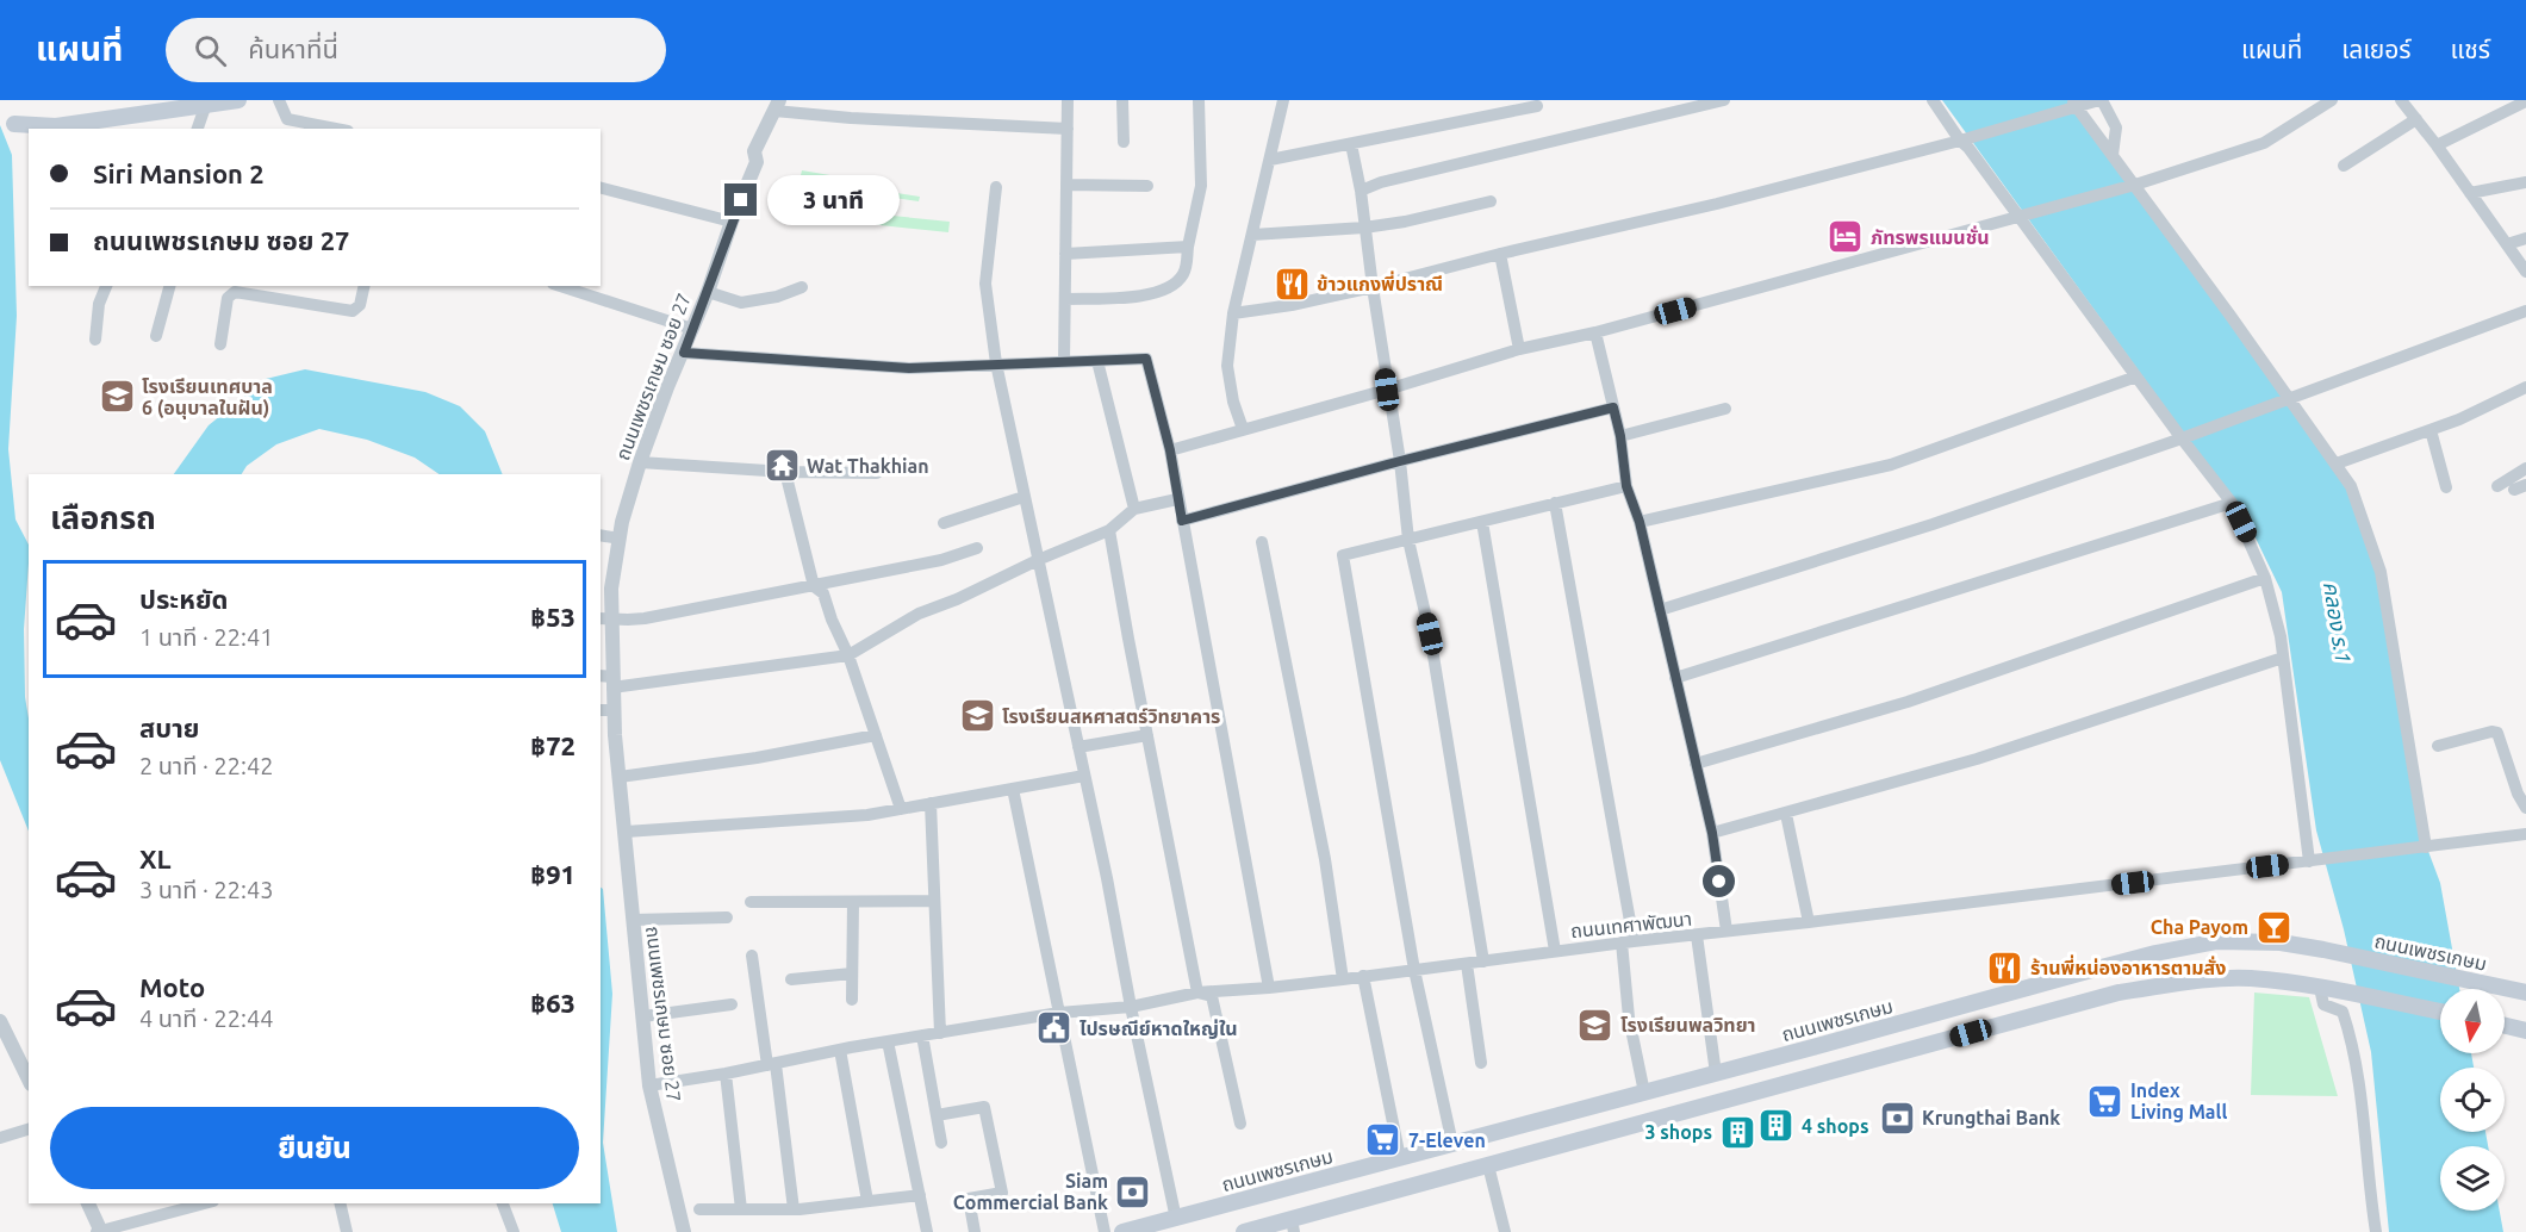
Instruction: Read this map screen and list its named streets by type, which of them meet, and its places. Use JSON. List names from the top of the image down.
{
  "streets": {
    "main road": ["ถนนเพชรเกษม"],
    "street": ["ถนนเพชรเกษม ซอย 27", "ถนนเทศาพัฒนา"]
  },
  "crossings": [
    ["ถนนเพชรเกษม ซอย 27", "ถนนเทศาพัฒนา"]
  ],
  "water": ["คลอง ร.1"],
  "places": {
    "hotel": ["ภัทรพรแมนชั่น"],
    "restaurant": ["ข้าวแกงพี่ปราณี", "ร้านพี่หน่องอาหารตามสั่ง"],
    "school or university": ["โรงเรียนเทศบาล 6 (อนุบาลในฝัน)", "โรงเรียนสหศาสตร์วิทยาคาร", "โรงเรียนพลวิทยา"],
    "temple": ["Wat Thakhian"],
    "bar": ["Cha Payom"],
    "public building": ["ไปรษณีย์หาดใหญ่ใน"],
    "supermarket": ["Index Living Mall", "7-Eleven"],
    "bank": ["Krungthai Bank", "Siam Commercial Bank"],
    "building": ["4 shops", "3 shops"]
  },
  "north": "bottom",
  "page": {
    "header": "แผนที่",
    "search": "ค้นหาที่นี่",
    "nav": ["แผนที่", "เลเยอร์", "แชร์"],
    "banner": ["Siri Mansion 2", "ถนนเพชรเกษม ซอย 27"],
    "bubble": "3 นาที",
    "heading": "เลือกรถ",
    "list": [
      {
        "name": "ประหยัด",
        "note": "1 นาที · 22:41",
        "value": "฿53"
      },
      {
        "name": "สบาย",
        "note": "2 นาที · 22:42",
        "value": "฿72"
      },
      {
        "name": "XL",
        "note": "3 นาที · 22:43",
        "value": "฿91"
      },
      {
        "name": "Moto",
        "note": "4 นาที · 22:44",
        "value": "฿63"
      }
    ],
    "buttons": "ยืนยัน"
  }
}
